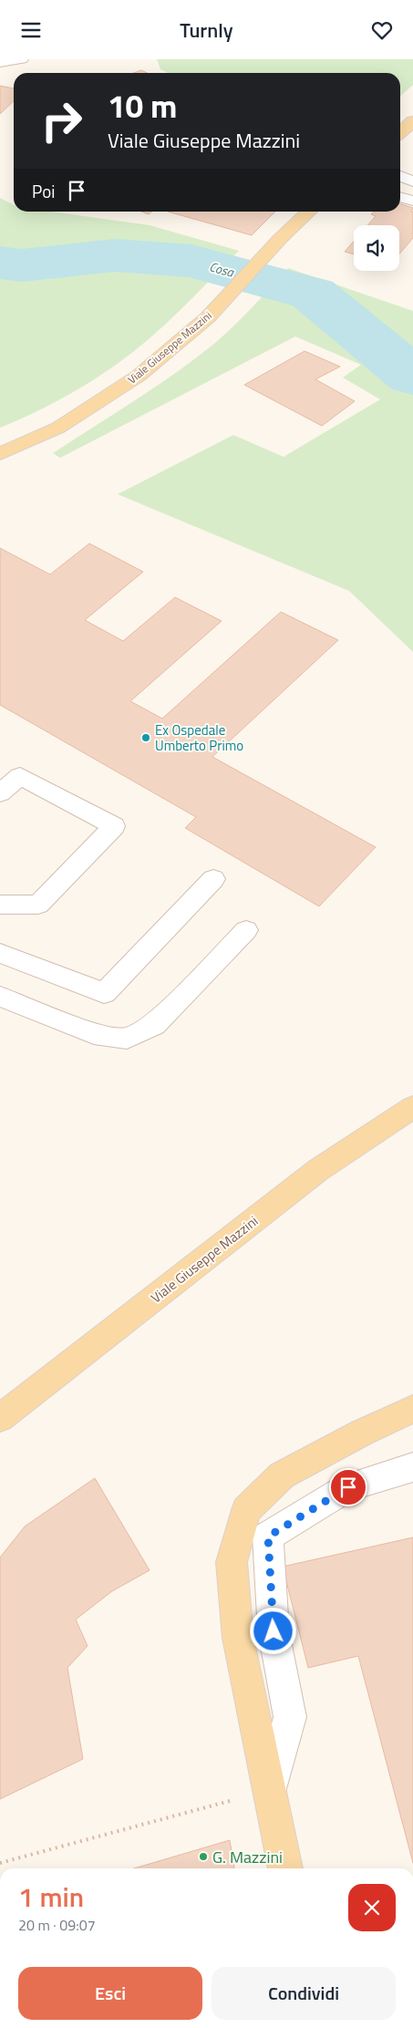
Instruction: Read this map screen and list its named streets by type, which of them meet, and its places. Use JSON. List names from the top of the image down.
{
  "streets": {
    "main road": ["Viale Giuseppe Mazzini"]
  },
  "water": ["Cosa"],
  "places": ["Ex Ospedale Umberto Primo", "G. Mazzini"],
  "page": {
    "header": "Turnly",
    "turn": ["10 m", "Viale Giuseppe Mazzini"],
    "then": "Poi",
    "heading": ["1 min", "20 m · 09:07"],
    "buttons": ["Esci", "Condividi"]
  }
}
